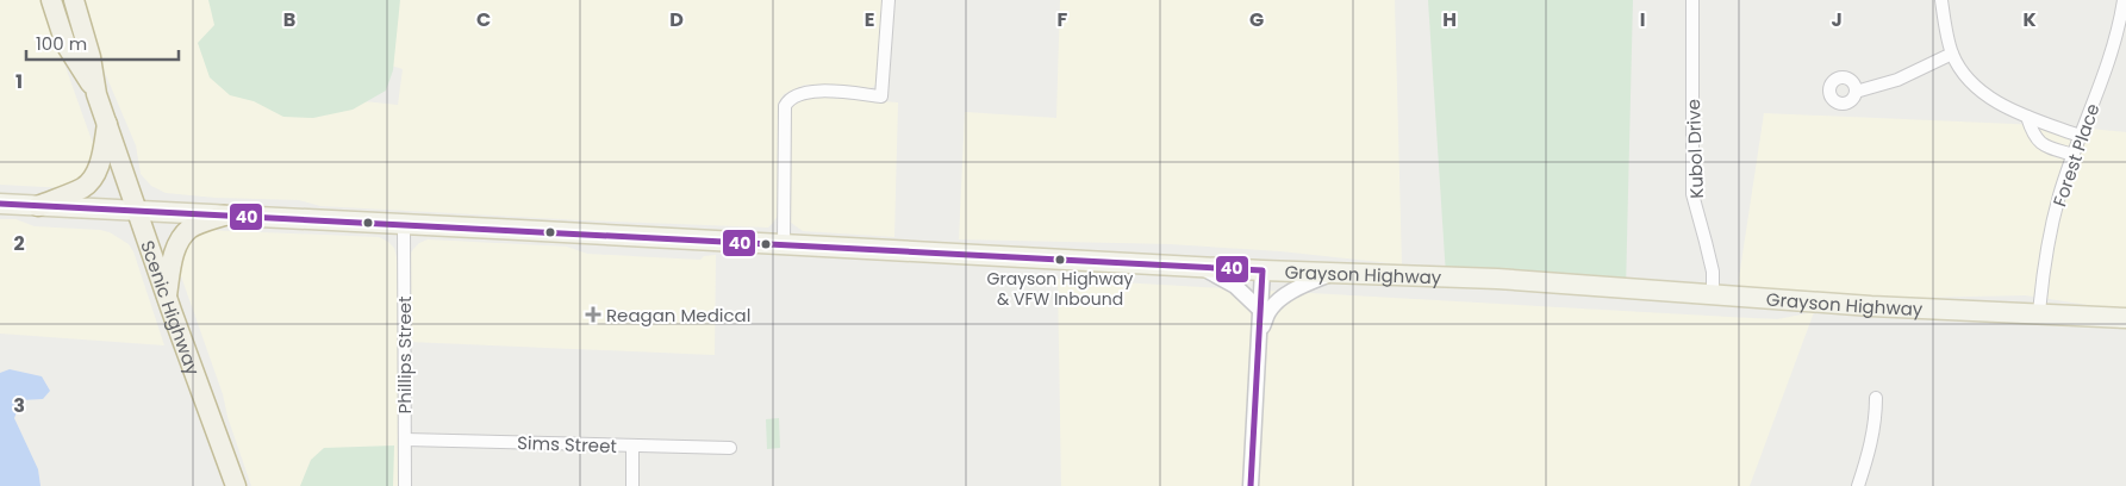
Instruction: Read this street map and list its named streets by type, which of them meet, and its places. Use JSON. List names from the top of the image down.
{
  "streets": {
    "highway": ["Scenic Highway"],
    "main road": ["Grayson Highway"],
    "street": [
      "Kubol Drive",
      "Forest Place",
      "Phillips Street",
      "Sims Street"
    ]
  },
  "crossings": [
    ["Kubol Drive", "Grayson Highway"],
    ["Forest Place", "Grayson Highway"],
    ["Grayson Highway", "Scenic Highway"],
    ["Grayson Highway", "Phillips Street"],
    ["Phillips Street", "Sims Street"]
  ],
  "places": {
    "other": ["Grayson Highway & VFW Inbound"],
    "health": ["Reagan Medical"]
  },
  "lines": ["transit line 40"],
  "scale_bar": "100 m",
  "grid": {
    "columns": [
      "B",
      "C",
      "D",
      "E",
      "F",
      "G",
      "H",
      "I",
      "J",
      "K"
    ],
    "rows": ["1", "2", "3"]
  }
}
